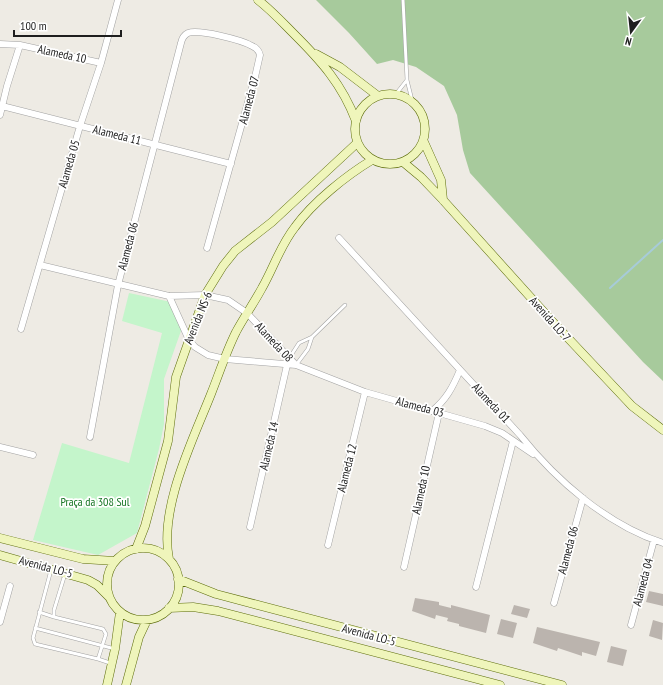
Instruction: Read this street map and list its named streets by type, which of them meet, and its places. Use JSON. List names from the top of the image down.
{
  "streets": {
    "street": [
      "Alameda 10",
      "Alameda 07",
      "Alameda 11",
      "Alameda 05",
      "Alameda 06",
      "Avenida NS-6",
      "Avenida LO-7",
      "Alameda 08",
      "Alameda 01",
      "Alameda 03",
      "Alameda 14",
      "Alameda 12",
      "Avenida LO-5",
      "Alameda 04"
    ]
  },
  "crossings": [
    ["Alameda 10", "Alameda 05"],
    ["Alameda 10", "Alameda 03"],
    ["Alameda 07", "Alameda 11"],
    ["Alameda 07", "Alameda 06"],
    ["Alameda 11", "Alameda 05"],
    ["Alameda 11", "Alameda 06"],
    ["Alameda 05", "Alameda 08"],
    ["Alameda 06", "Alameda 08"],
    ["Alameda 06", "Alameda 01"],
    ["Avenida NS-6", "Avenida LO-7"],
    ["Avenida NS-6", "Alameda 08"],
    ["Avenida NS-6", "Avenida LO-5"],
    ["Alameda 08", "Alameda 03"],
    ["Alameda 08", "Alameda 14"],
    ["Alameda 01", "Alameda 03"],
    ["Alameda 01", "Alameda 04"],
    ["Alameda 03", "Alameda 12"]
  ],
  "parks": ["Praça da 308 Sul"],
  "scale_bar": "100 m",
  "north": "bottom"
}
